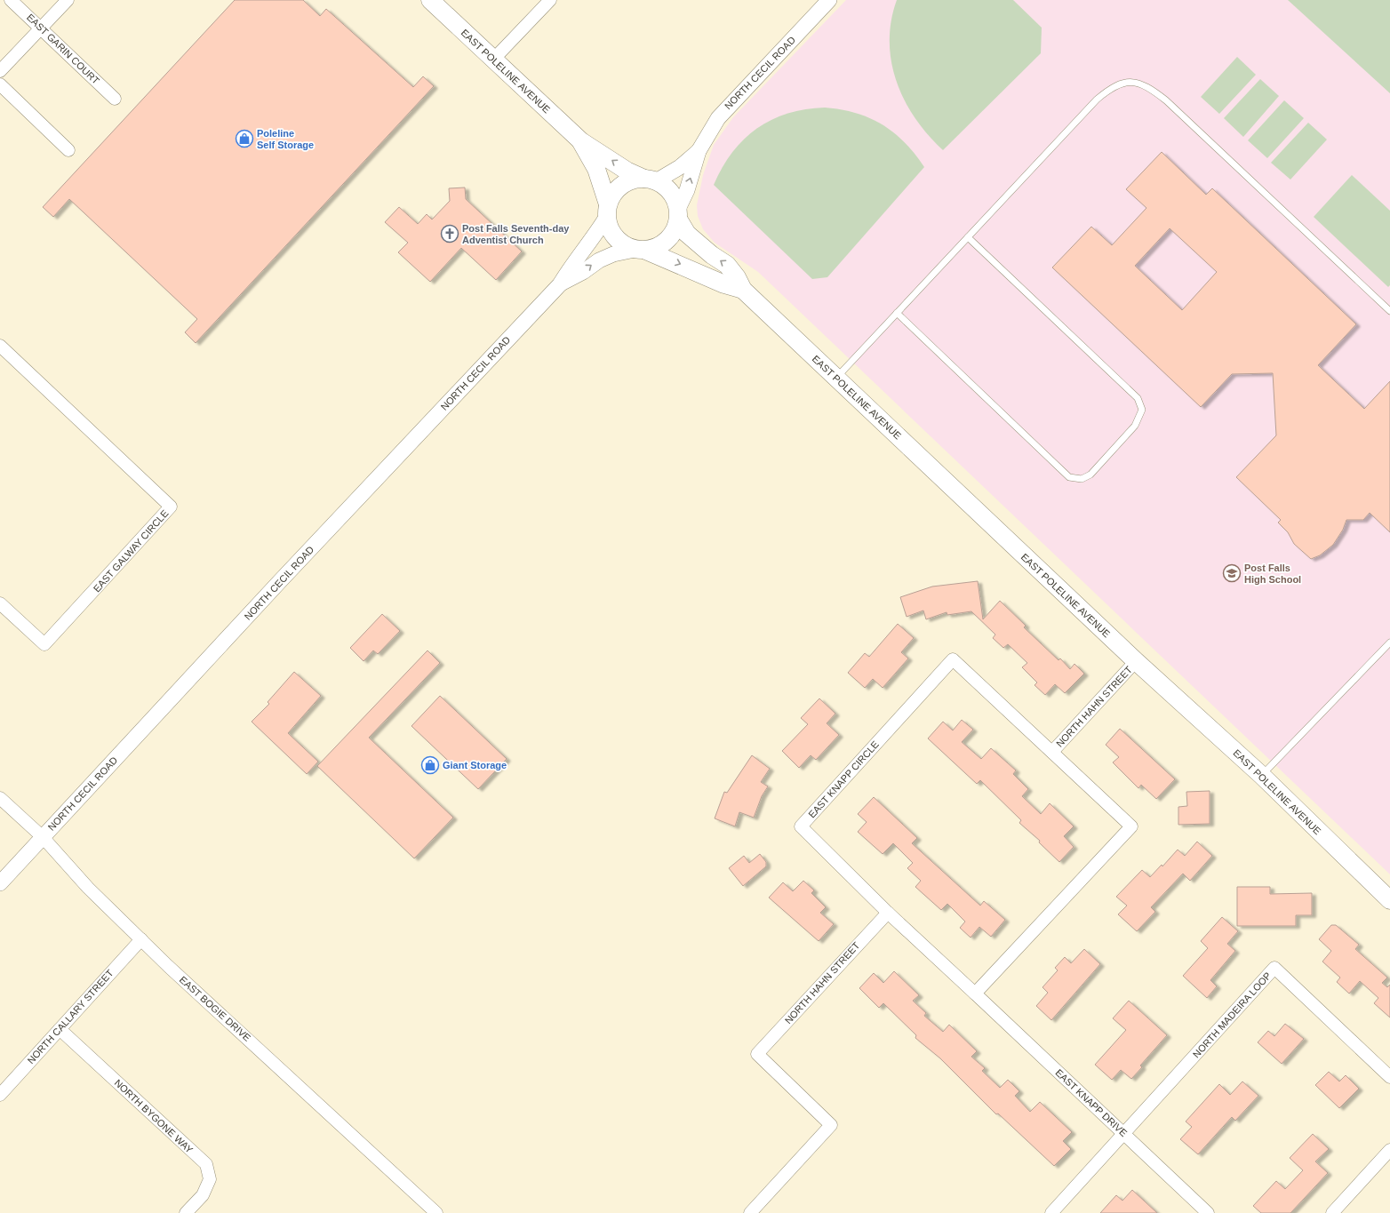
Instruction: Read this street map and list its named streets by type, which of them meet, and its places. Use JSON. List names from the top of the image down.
{
  "streets": {
    "main road": ["EAST POLELINE AVENUE"],
    "street": [
      "EAST GARIN COURT",
      "NORTH CECIL ROAD",
      "EAST GALWAY CIRCLE",
      "NORTH HAHN STREET",
      "EAST KNAPP CIRCLE",
      "EAST BOGIE DRIVE",
      "NORTH MADEIRA LOOP",
      "NORTH CALLARY STREET",
      "EAST KNAPP DRIVE",
      "NORTH BYGONE WAY"
    ]
  },
  "crossings": [
    ["EAST POLELINE AVENUE", "NORTH CECIL ROAD"],
    ["EAST POLELINE AVENUE", "NORTH HAHN STREET"],
    ["NORTH CECIL ROAD", "EAST BOGIE DRIVE"],
    ["NORTH HAHN STREET", "EAST KNAPP CIRCLE"],
    ["EAST KNAPP CIRCLE", "EAST KNAPP DRIVE"],
    ["EAST BOGIE DRIVE", "NORTH CALLARY STREET"],
    ["NORTH MADEIRA LOOP", "EAST KNAPP DRIVE"],
    ["NORTH CALLARY STREET", "NORTH BYGONE WAY"]
  ],
  "places": {
    "shop": ["Poleline Self Storage", "Giant Storage"],
    "church": ["Post Falls Seventh-day Adventist Church"],
    "school or university": ["Post Falls High School"]
  }
}
